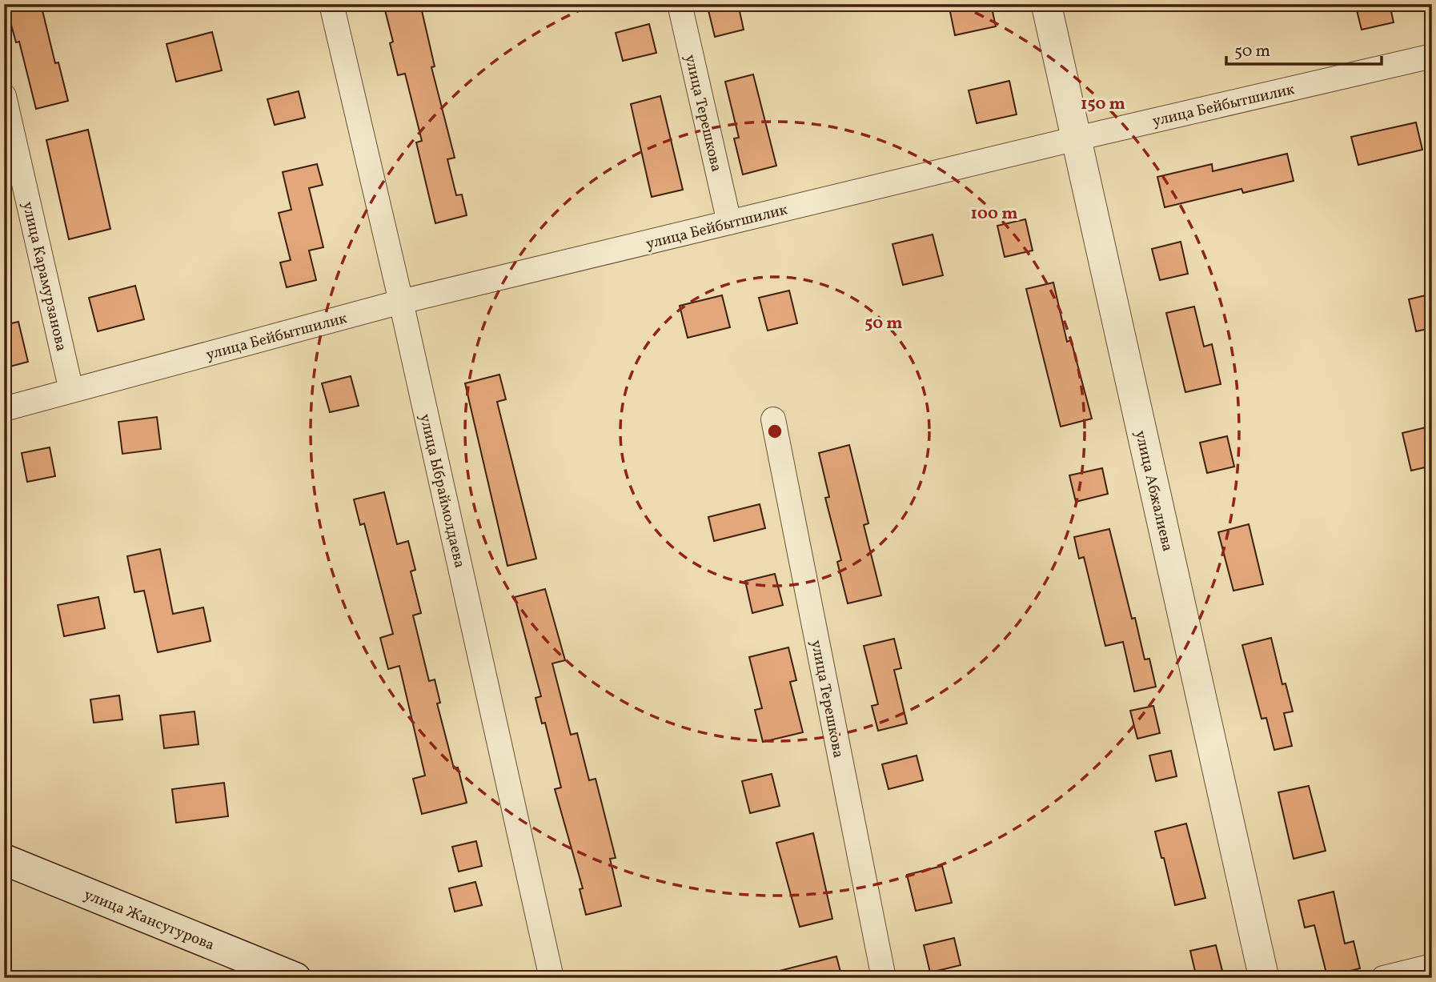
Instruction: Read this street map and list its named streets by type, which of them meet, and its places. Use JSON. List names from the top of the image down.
{
  "streets": {
    "main road": ["улица Жансугурова"],
    "street": [
      "улица Бейбытшилик",
      "улица Терешкова",
      "улица Карамурзанова",
      "улица Ыбраймолдаева",
      "улица Абжалиева"
    ]
  },
  "crossings": [
    ["улица Бейбытшилик", "улица Терешкова"],
    ["улица Бейбытшилик", "улица Карамурзанова"],
    ["улица Бейбытшилик", "улица Ыбраймолдаева"],
    ["улица Бейбытшилик", "улица Абжалиева"]
  ],
  "scale_bar": "50 m",
  "rings": ["150 m", "100 m", "50 m"]
}
